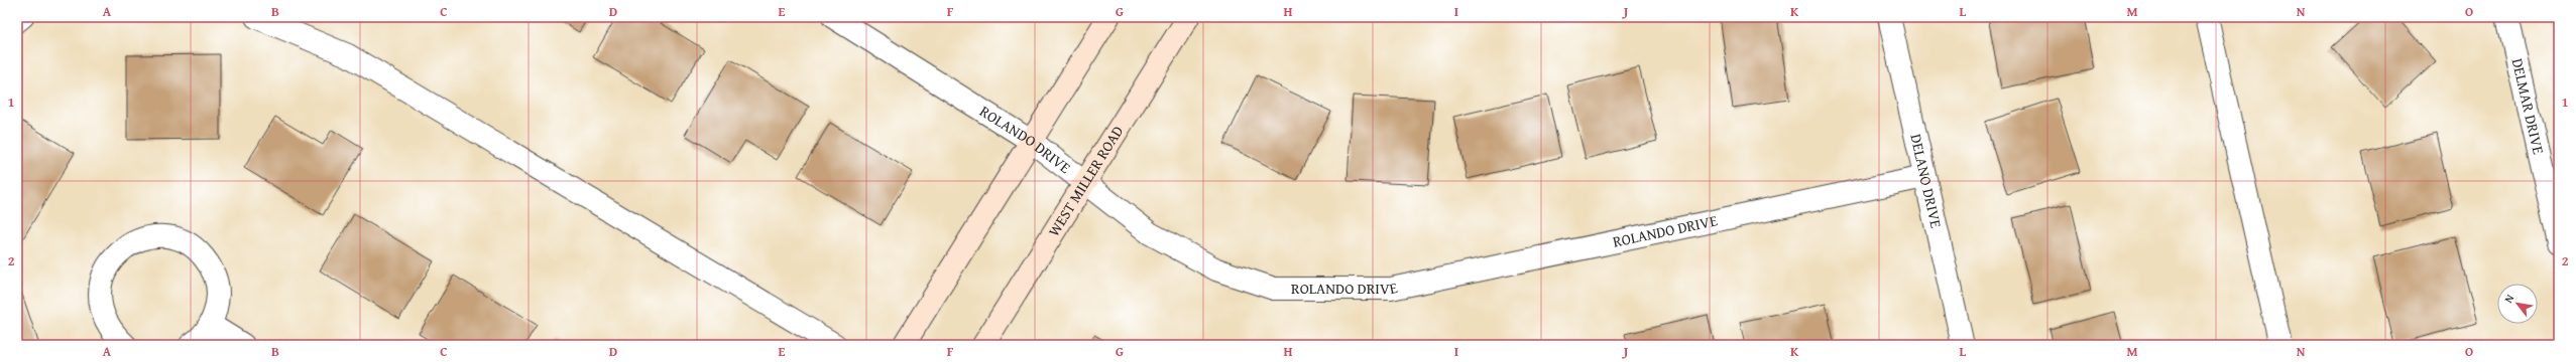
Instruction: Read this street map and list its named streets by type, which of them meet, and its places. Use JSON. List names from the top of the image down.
{
  "streets": {
    "main road": ["WEST MILLER ROAD"],
    "street": ["DELMAR DRIVE", "ROLANDO DRIVE", "DELANO DRIVE"]
  },
  "crossings": [
    ["ROLANDO DRIVE", "WEST MILLER ROAD"],
    ["ROLANDO DRIVE", "DELANO DRIVE"]
  ],
  "north": "top left",
  "grid": {
    "columns": [
      "A",
      "B",
      "C",
      "D",
      "E",
      "F",
      "G",
      "H",
      "I",
      "J",
      "K",
      "L",
      "M",
      "N",
      "O"
    ],
    "rows": ["1", "2"]
  }
}
